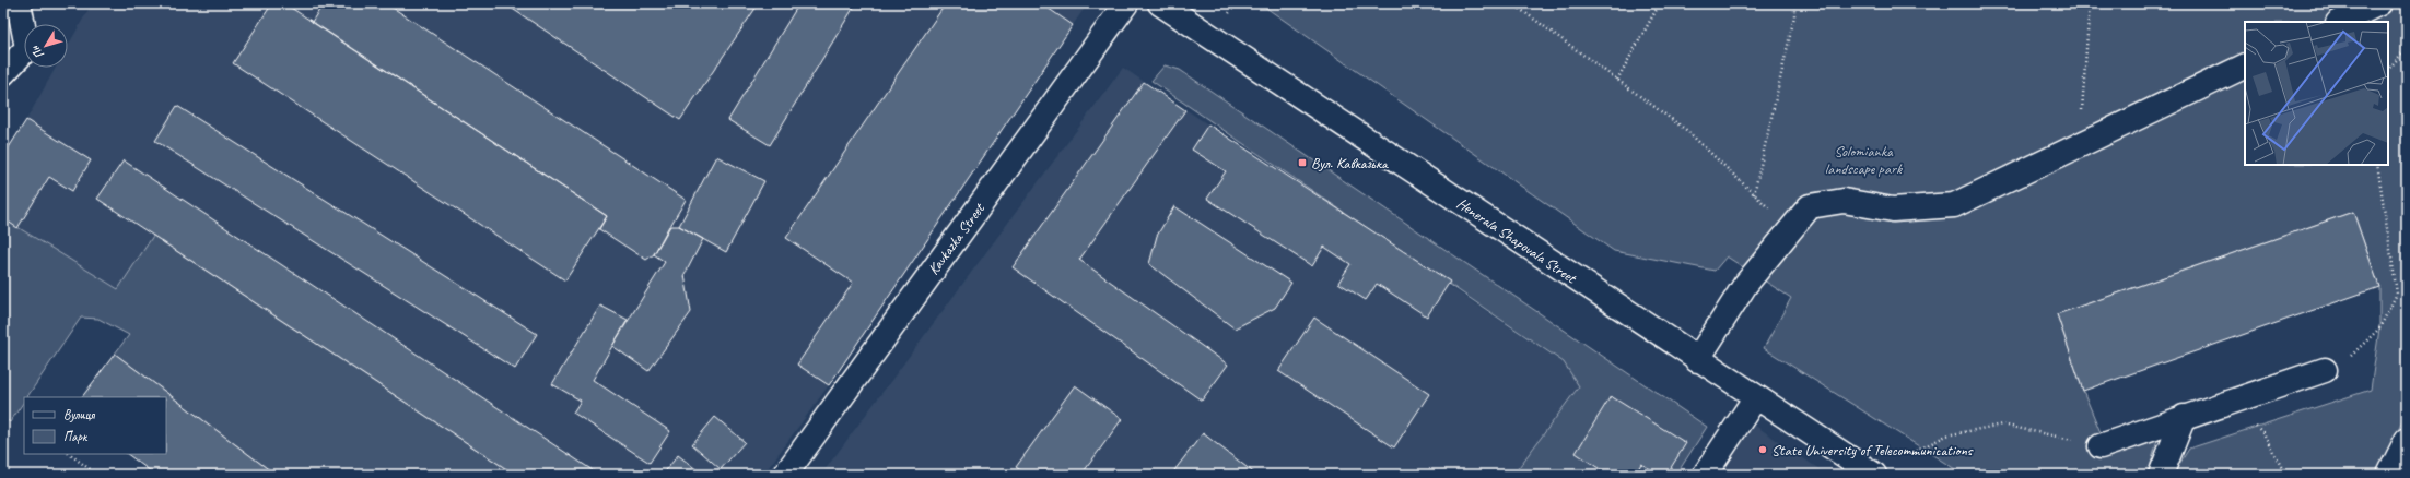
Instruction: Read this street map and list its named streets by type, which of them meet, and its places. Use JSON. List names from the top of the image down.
{
  "streets": {
    "street": ["Kavkazka Street", "Henerala Shapovala Street"]
  },
  "parks": ["Solomianka landscape park"],
  "places": {
    "transit": ["Вул. Кавказька"],
    "other": ["State University of Telecommunications"]
  },
  "legend": ["Вулиця", "Парк"],
  "north": "bottom left"
}
